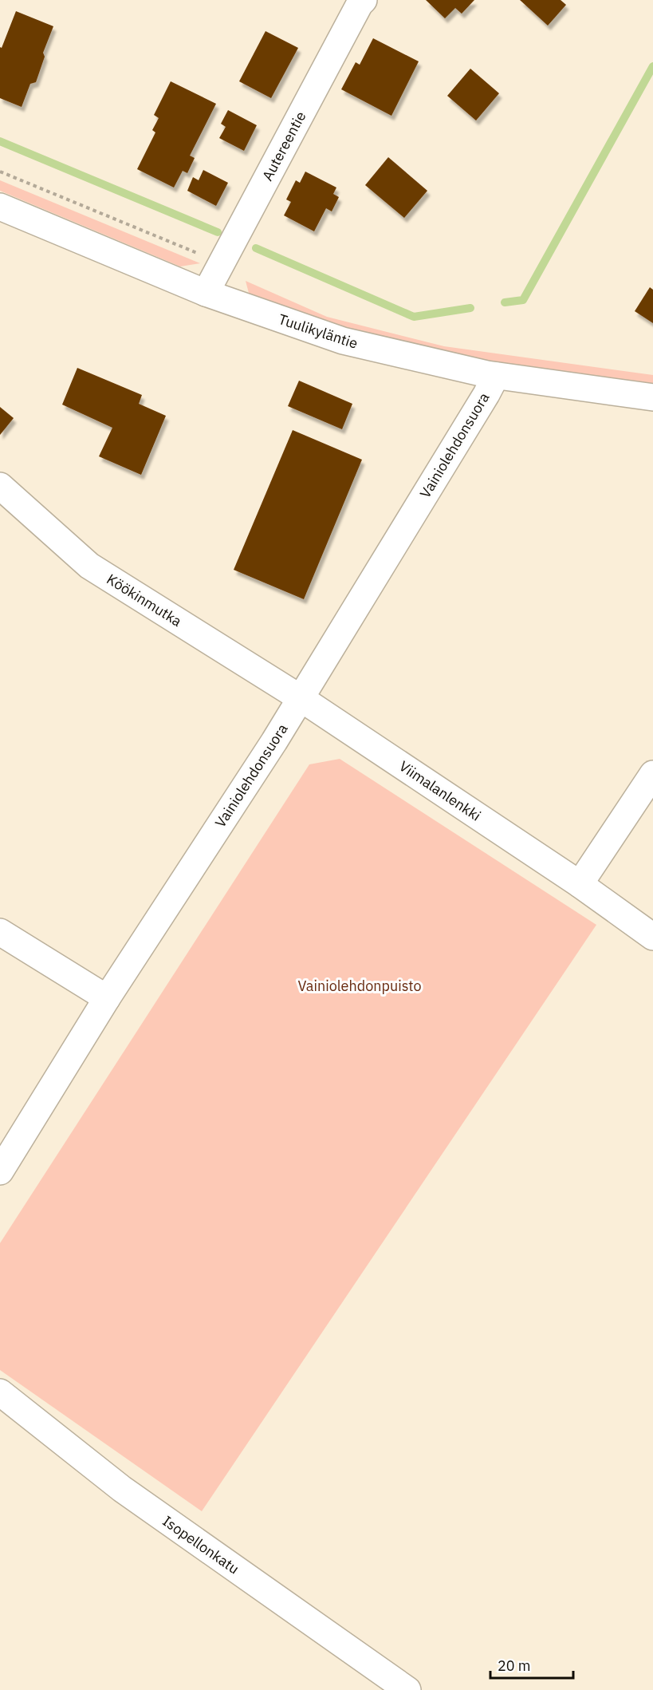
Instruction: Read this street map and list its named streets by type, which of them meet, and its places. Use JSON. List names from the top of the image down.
{
  "streets": {
    "street": [
      "Autereentie",
      "Tuulikyläntie",
      "Vainiolehdonsuora",
      "Köökinmutka",
      "Viimalanlenkki",
      "Isopellonkatu"
    ]
  },
  "crossings": [
    ["Autereentie", "Tuulikyläntie"],
    ["Tuulikyläntie", "Vainiolehdonsuora"],
    ["Vainiolehdonsuora", "Köökinmutka"],
    ["Vainiolehdonsuora", "Viimalanlenkki"],
    ["Köökinmutka", "Viimalanlenkki"]
  ],
  "parks": ["Vainiolehdonpuisto"],
  "scale_bar": "20 m"
}
